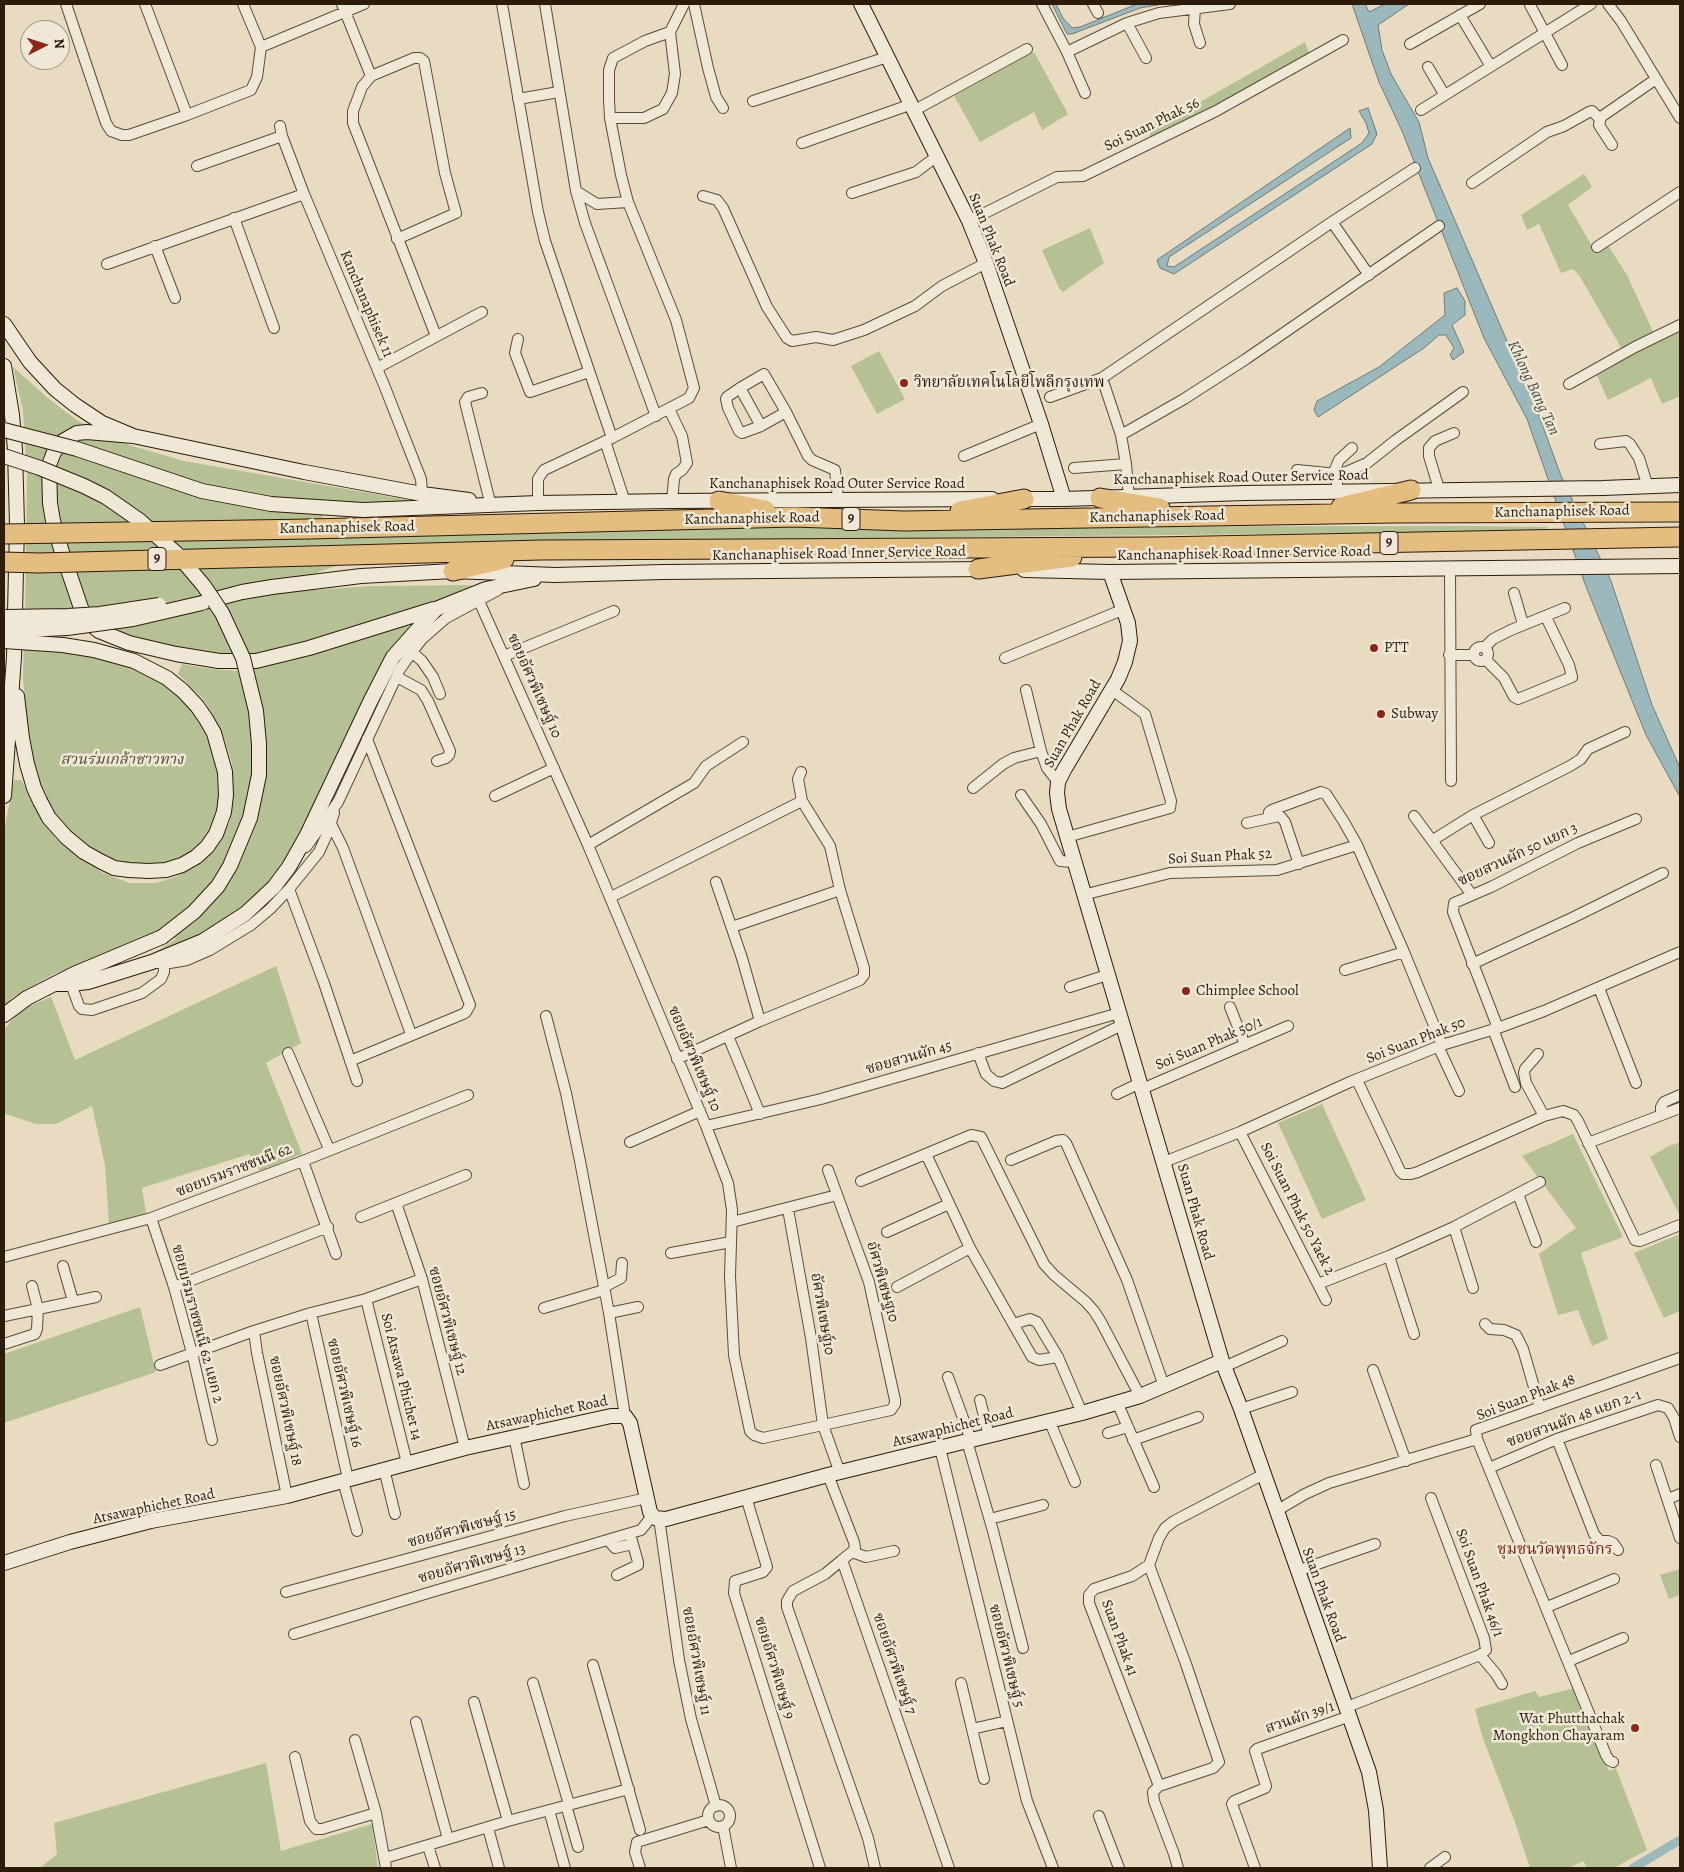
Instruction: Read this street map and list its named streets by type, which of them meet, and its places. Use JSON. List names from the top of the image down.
{
  "streets": {
    "highway": ["Kanchanaphisek Road", "9"],
    "main road": [
      "Suan Phak Road",
      "Kanchanaphisek Road Outer Service Road",
      "Kanchanaphisek Road Inner Service Road",
      "Atsawaphichet Road"
    ],
    "street": [
      "Soi Suan Phak 56",
      "Kanchanaphisek 11",
      "ซอยอัศวพิเชษฐ์ 10",
      "ซอยสวนผัก 50 แยก 3",
      "Soi Suan Phak 52",
      "Soi Suan Phak 50",
      "Soi Suan Phak 50/1",
      "ซอยสวนผัก 45",
      "ซอยบรมราชชนนี 62",
      "Soi Suan Phak 50 Yaek 2",
      "อัศวพิเชษฐ10",
      "อัศวพิเชษฐ์10",
      "ซอยอัศวพิเชษฐ์ 12",
      "ซอยบรมราชชนนี 62 แยก 2",
      "Soi Atsawa Phichet 14",
      "ซอยอัศวพิเชษฐ์ 16",
      "Soi Suan Phak 48",
      "ซอยอัศวพิเชษฐ์ 18",
      "ซอยสวนผัก 48 แยก 2-1",
      "ซอยอัศวพิเชษฐ์ 15",
      "ซอยอัศวพิเชษฐ์ 13",
      "Soi Suan Phak 46/1",
      "Suan Phak 41",
      "ซอยอัศวพิเชษฐ์ 5",
      "ซอยอัศวพิเชษฐ์ 11",
      "ซอยอัศวพิเชษฐ์ 7",
      "ซอยอัศวพิเชษฐ์ 9",
      "สวนผัก 39/1"
    ]
  },
  "crossings": [
    ["Soi Suan Phak 56", "Suan Phak Road"],
    ["Suan Phak Road", "Kanchanaphisek Road Outer Service Road"],
    ["Suan Phak Road", "Kanchanaphisek Road Inner Service Road"],
    ["Suan Phak Road", "Soi Suan Phak 52"],
    ["Suan Phak Road", "Soi Suan Phak 50"],
    ["Suan Phak Road", "Soi Suan Phak 50/1"],
    ["Suan Phak Road", "ซอยสวนผัก 45"],
    ["Suan Phak Road", "Soi Suan Phak 48"],
    ["Suan Phak Road", "Atsawaphichet Road"],
    ["Suan Phak Road", "Soi Suan Phak 46/1"],
    ["Suan Phak Road", "สวนผัก 39/1"],
    ["ซอยอัศวพิเชษฐ์ 10", "ซอยสวนผัก 45"],
    ["ซอยอัศวพิเชษฐ์ 10", "อัศวพิเชษฐ10"],
    ["ซอยอัศวพิเชษฐ์ 10", "อัศวพิเชษฐ์10"],
    ["ซอยสวนผัก 50 แยก 3", "Soi Suan Phak 50"],
    ["Soi Suan Phak 50", "Soi Suan Phak 50 Yaek 2"],
    ["ซอยบรมราชชนนี 62", "ซอยบรมราชชนนี 62 แยก 2"],
    ["ซอยอัศวพิเชษฐ์ 12", "Atsawaphichet Road"],
    ["Soi Atsawa Phichet 14", "Atsawaphichet Road"],
    ["ซอยอัศวพิเชษฐ์ 16", "Atsawaphichet Road"],
    ["ซอยอัศวพิเชษฐ์ 18", "Atsawaphichet Road"],
    ["Atsawaphichet Road", "ซอยอัศวพิเชษฐ์ 15"],
    ["Atsawaphichet Road", "ซอยอัศวพิเชษฐ์ 13"],
    ["Atsawaphichet Road", "ซอยอัศวพิเชษฐ์ 5"],
    ["Atsawaphichet Road", "ซอยอัศวพิเชษฐ์ 11"],
    ["Atsawaphichet Road", "ซอยอัศวพิเชษฐ์ 9"],
    ["ซอยอัศวพิเชษฐ์ 13", "ซอยอัศวพิเชษฐ์ 11"],
    ["Soi Suan Phak 46/1", "สวนผัก 39/1"]
  ],
  "districts": ["ชุมชนวัดพุทธจักร"],
  "water": ["Khlong Bang Tan"],
  "parks": ["สวนร่มเกล้าชาวทาง"],
  "places": [
    "วิทยาลัยเทคโนโลยีโพลีกรุงเทพ",
    "PTT",
    "Subway",
    "Chimplee School",
    "Wat Phutthachak Mongkhon Chayaram"
  ],
  "north": "right"
}
